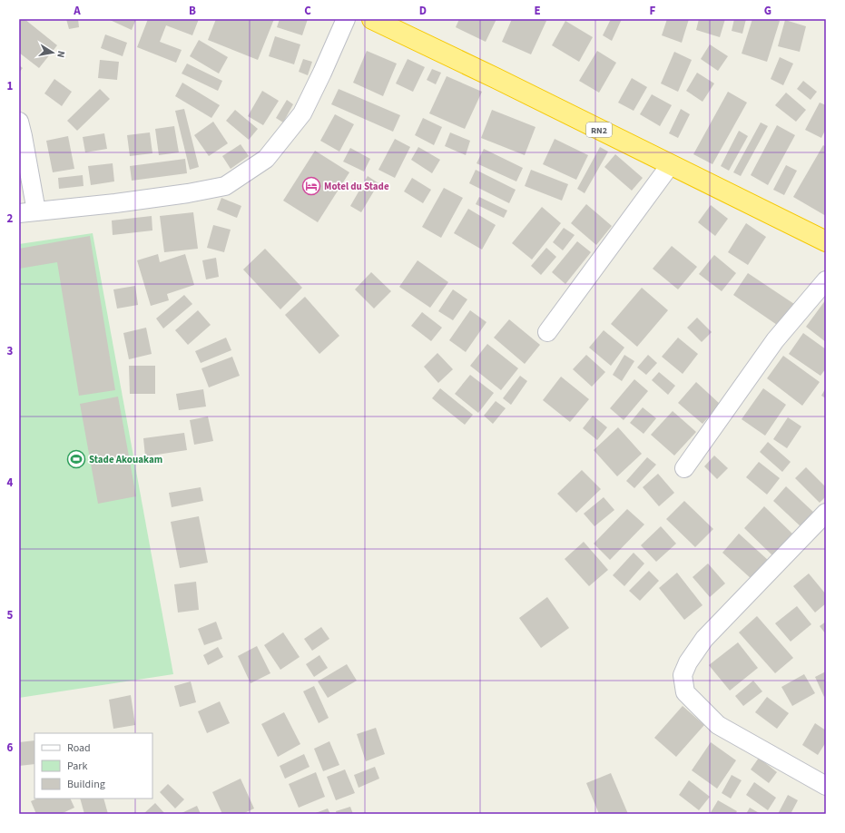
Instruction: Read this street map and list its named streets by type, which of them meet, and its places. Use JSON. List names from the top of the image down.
{
  "streets": {
    "highway": ["RN2"]
  },
  "places": {
    "hotel": ["Motel du Stade"],
    "sports": ["Stade Akouakam"]
  },
  "legend": ["Road", "Park", "Building"],
  "north": "right",
  "grid": {
    "columns": [
      "A",
      "B",
      "C",
      "D",
      "E",
      "F",
      "G"
    ],
    "rows": [
      "1",
      "2",
      "3",
      "4",
      "5",
      "6"
    ]
  }
}
